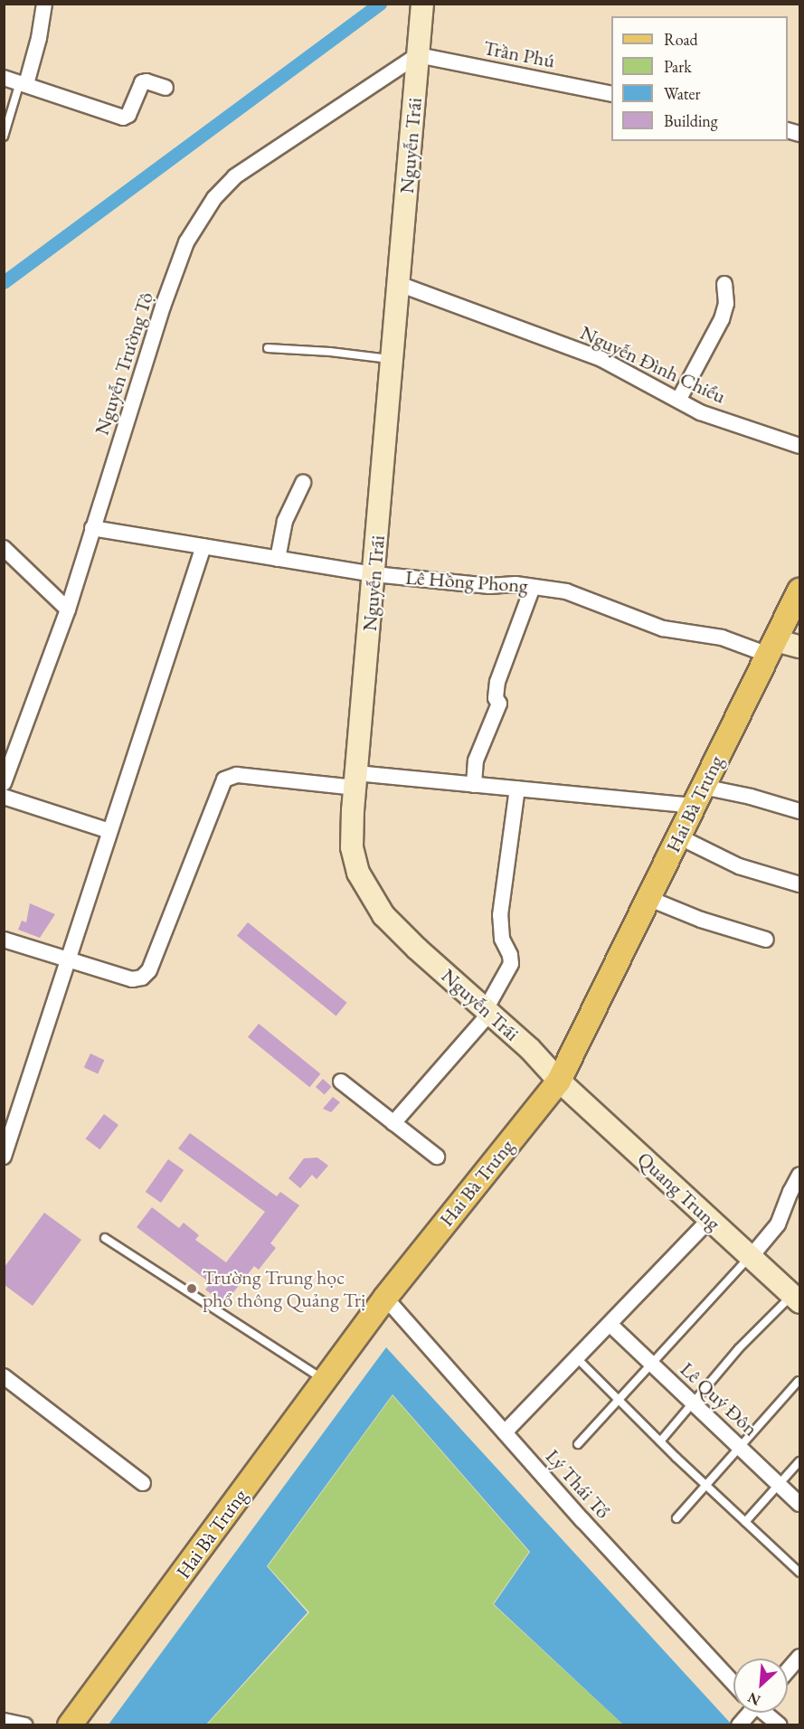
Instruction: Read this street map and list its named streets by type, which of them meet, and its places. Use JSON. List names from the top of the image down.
{
  "streets": {
    "main road": ["Hai Bà Trưng"],
    "street": [
      "Trần Phú",
      "Nguyễn Trãi",
      "Nguyễn Trường Tộ",
      "Nguyễn Đình Chiểu",
      "Lê Hồng Phong",
      "Quang Trung",
      "Lê Quý Đôn",
      "Lý Thái Tổ"
    ]
  },
  "crossings": [
    ["Trần Phú", "Nguyễn Trãi"],
    ["Trần Phú", "Nguyễn Trường Tộ"],
    ["Nguyễn Trãi", "Nguyễn Trường Tộ"],
    ["Nguyễn Trãi", "Nguyễn Đình Chiểu"],
    ["Nguyễn Trãi", "Lê Hồng Phong"],
    ["Nguyễn Trãi", "Hai Bà Trưng"],
    ["Nguyễn Trãi", "Quang Trung"],
    ["Nguyễn Trường Tộ", "Lê Hồng Phong"],
    ["Lê Hồng Phong", "Hai Bà Trưng"],
    ["Hai Bà Trưng", "Quang Trung"],
    ["Hai Bà Trưng", "Lý Thái Tổ"]
  ],
  "places": ["Trường Trung học phổ thông Quảng Trị"],
  "legend": [
    "Road",
    "Park",
    "Water",
    "Building"
  ],
  "north": "bottom left"
}
